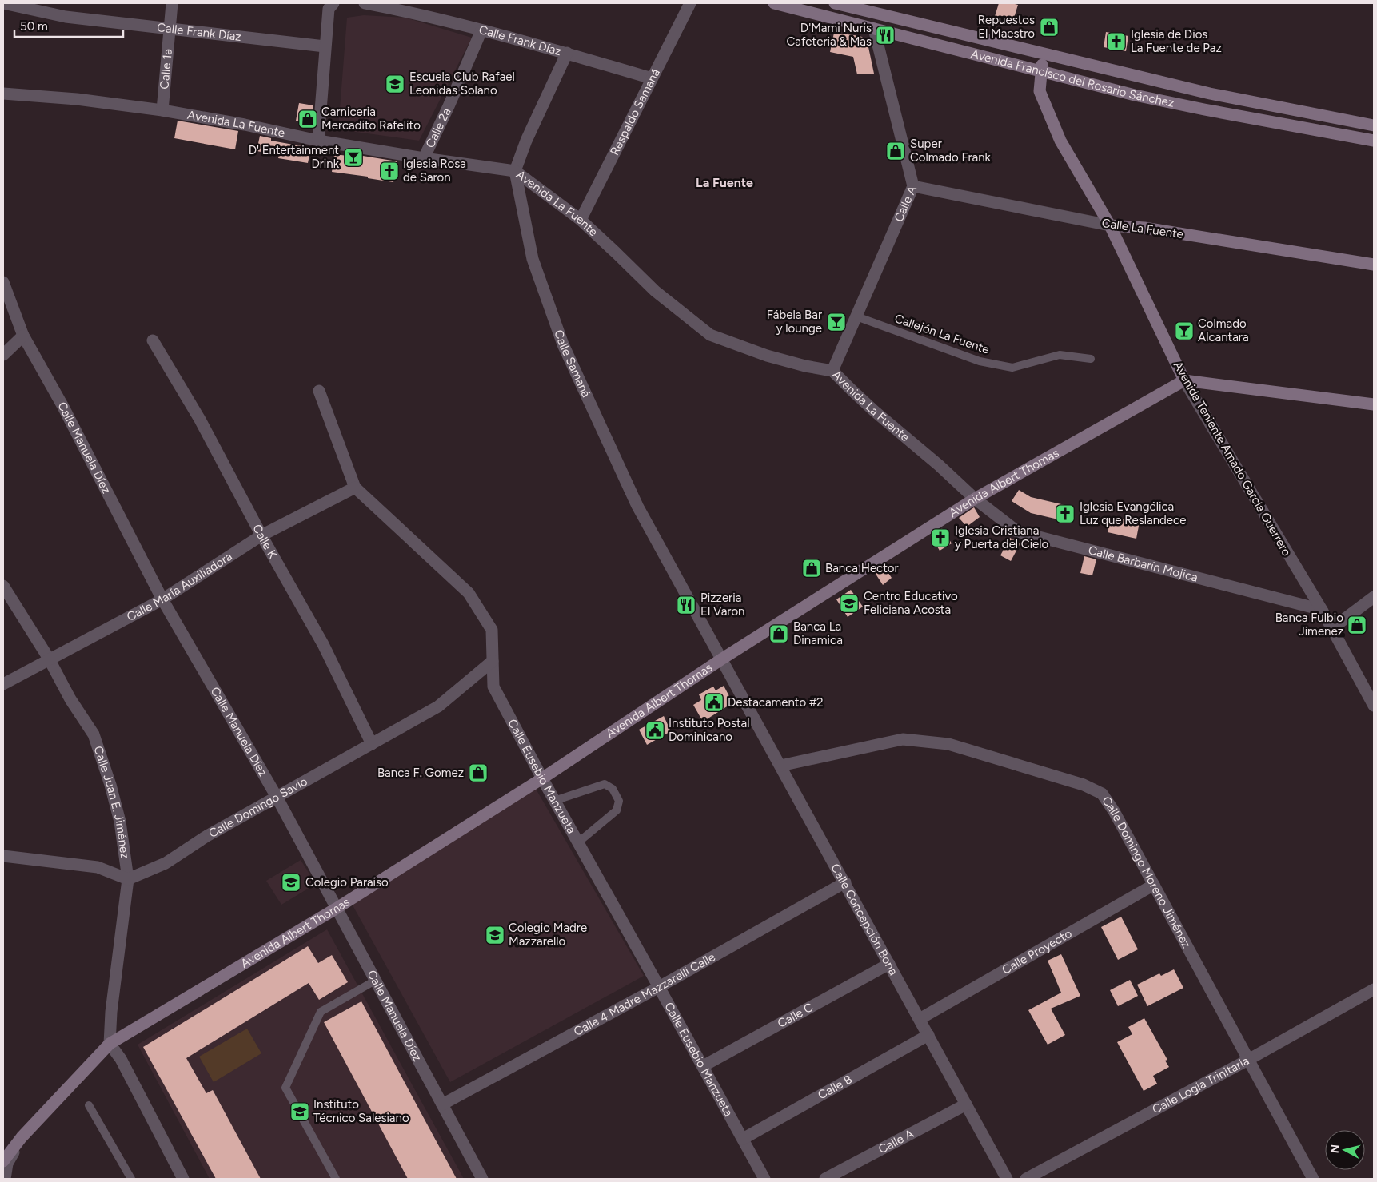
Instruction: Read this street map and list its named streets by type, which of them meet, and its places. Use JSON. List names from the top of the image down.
{
  "streets": {
    "main road": [
      "Avenida Francisco del Rosario Sánchez",
      "Calle La Fuente",
      "Avenida Teniente Amado García Guerrero",
      "Avenida Albert Thomas"
    ],
    "street": [
      "Calle Frank Díaz",
      "Calle 1a",
      "Respaldo Samaná",
      "Avenida La Fuente",
      "Calle 2a",
      "Calle A",
      "Calle Samaná",
      "Calle Manuela Díez",
      "Calle K",
      "Calle Barbarín Mojica",
      "Calle María Auxiliadora",
      "Calle Eusebio Manzueta",
      "Calle Juan E. Jiménez",
      "Calle Domingo Savio",
      "Calle Domingo Moreno Jiménez",
      "Calle Concepción Bona",
      "Calle Proyecto",
      "Calle 4 Madre Mazzarelli Calle",
      "Calle C",
      "Calle Logia Trinitaria",
      "Calle B"
    ],
    "lane": ["Callejón La Fuente"]
  },
  "crossings": [
    ["Calle Frank Díaz", "Calle 1a"],
    ["Calle Frank Díaz", "Respaldo Samaná"],
    ["Calle Frank Díaz", "Calle 2a"],
    ["Calle 1a", "Avenida La Fuente"],
    ["Avenida Francisco del Rosario Sánchez", "Calle A"],
    ["Avenida Francisco del Rosario Sánchez", "Avenida Teniente Amado García Guerrero"],
    ["Respaldo Samaná", "Avenida La Fuente"],
    ["Avenida La Fuente", "Calle 2a"],
    ["Avenida La Fuente", "Calle A"],
    ["Avenida La Fuente", "Calle Samaná"],
    ["Avenida La Fuente", "Avenida Albert Thomas"],
    ["Avenida La Fuente", "Calle Barbarín Mojica"],
    ["Calle A", "Calle La Fuente"],
    ["Calle A", "Callejón La Fuente"],
    ["Calle A", "Calle Concepción Bona"],
    ["Calle La Fuente", "Avenida Teniente Amado García Guerrero"],
    ["Calle Samaná", "Avenida Albert Thomas"],
    ["Calle Samaná", "Calle Concepción Bona"],
    ["Calle Manuela Díez", "Avenida Albert Thomas"],
    ["Calle Manuela Díez", "Calle María Auxiliadora"],
    ["Calle Manuela Díez", "Calle Domingo Savio"],
    ["Calle Manuela Díez", "Calle 4 Madre Mazzarelli Calle"],
    ["Avenida Teniente Amado García Guerrero", "Avenida Albert Thomas"],
    ["Avenida Teniente Amado García Guerrero", "Calle Barbarín Mojica"],
    ["Avenida Albert Thomas", "Calle Barbarín Mojica"],
    ["Avenida Albert Thomas", "Calle Eusebio Manzueta"],
    ["Avenida Albert Thomas", "Calle Juan E. Jiménez"],
    ["Avenida Albert Thomas", "Calle Concepción Bona"],
    ["Calle K", "Calle María Auxiliadora"],
    ["Calle K", "Calle Domingo Savio"],
    ["Calle María Auxiliadora", "Calle Eusebio Manzueta"],
    ["Calle María Auxiliadora", "Calle Juan E. Jiménez"],
    ["Calle Eusebio Manzueta", "Calle Domingo Savio"],
    ["Calle Eusebio Manzueta", "Calle 4 Madre Mazzarelli Calle"],
    ["Calle Eusebio Manzueta", "Calle C"],
    ["Calle Eusebio Manzueta", "Calle B"],
    ["Calle Juan E. Jiménez", "Calle Domingo Savio"],
    ["Calle Domingo Moreno Jiménez", "Calle Concepción Bona"],
    ["Calle Domingo Moreno Jiménez", "Calle Proyecto"],
    ["Calle Domingo Moreno Jiménez", "Calle Logia Trinitaria"],
    ["Calle Concepción Bona", "Calle Proyecto"],
    ["Calle Concepción Bona", "Calle 4 Madre Mazzarelli Calle"],
    ["Calle Concepción Bona", "Calle C"],
    ["Calle Concepción Bona", "Calle B"]
  ],
  "districts": ["La Fuente"],
  "places": {
    "shop": [
      "Repuestos El Maestro",
      "Carniceria Mercadito Rafelito",
      "Super Colmado Frank",
      "Banca Hector",
      "Banca Fulbio Jimenez",
      "Banca La Dinamica",
      "Banca F. Gomez"
    ],
    "restaurant": ["D'Mami Nuris Cafeteria & Mas", "Pizzeria El Varon"],
    "church": [
      "Iglesia de Dios La Fuente de Paz",
      "Iglesia Rosa de Saron",
      "Iglesia Evangélica Luz que Reslandece",
      "Iglesia Cristiana y Puerta del Cielo"
    ],
    "school or university": [
      "Escuela Club Rafael Leonidas Solano",
      "Centro Educativo Feliciana Acosta",
      "Colegio Paraiso",
      "Colegio Madre Mazzarello",
      "Instituto Técnico Salesiano"
    ],
    "bar": ["D' Entertainment Drink", "Fábela Bar y lounge", "Colmado Alcantara"],
    "public building": ["Destacamento #2", "Instituto Postal Dominicano"]
  },
  "scale_bar": "50 m",
  "north": "left"
}
